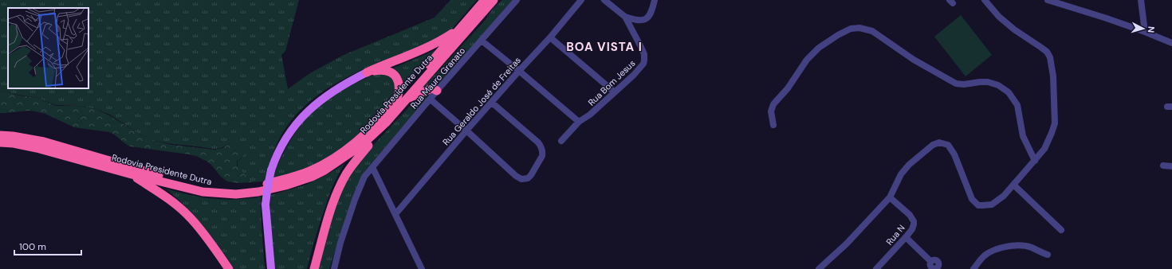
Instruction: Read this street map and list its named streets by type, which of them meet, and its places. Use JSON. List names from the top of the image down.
{
  "streets": {
    "highway": ["Rodovia Presidente Dutra"],
    "street": [
      "Rua Mauro Granato",
      "Rua Bom Jesus",
      "Rua Geraldo José de Freitas",
      "Rua N"
    ]
  },
  "districts": ["BOA VISTA I"],
  "scale_bar": "100 m",
  "north": "right"
}
